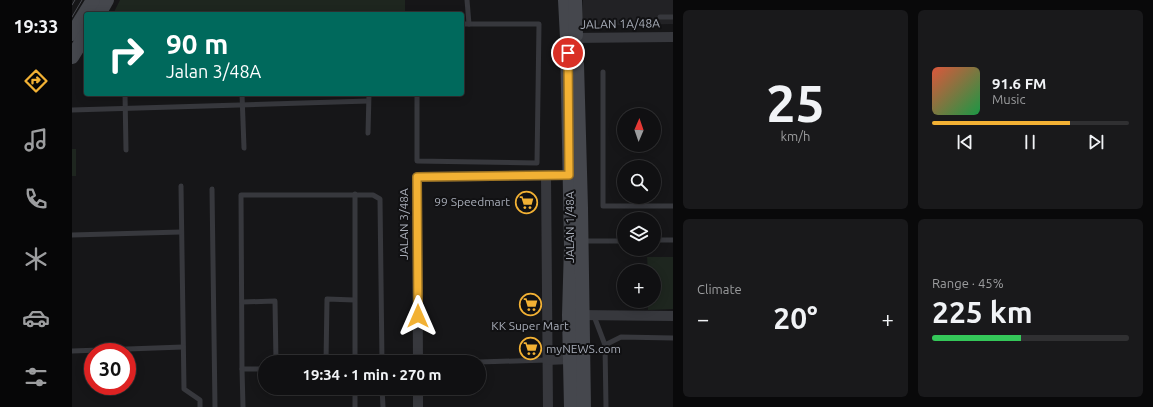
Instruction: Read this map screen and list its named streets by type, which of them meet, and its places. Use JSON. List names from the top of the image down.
{
  "streets": {
    "main road": ["JALAN 1/48A"],
    "street": ["JALAN 1A/48A", "JALAN 3/48A"]
  },
  "crossings": [
    ["JALAN 1A/48A", "JALAN 1/48A"],
    ["JALAN 3/48A", "JALAN 1/48A"]
  ],
  "places": {
    "supermarket": ["99 Speedmart", "KK Super Mart", "myNEWS.com"]
  },
  "north": "top",
  "page": {
    "tabs": "19:33",
    "tile": [
      ["25", "km/h"],
      "Climate",
      ["Range · 45%", "225 km"]
    ],
    "turn": ["90 m", "Jalan 3/48A"],
    "song": ["91.6 FM", "Music"],
    "map_buttons": "+",
    "heat": ["−", "20°", "+"],
    "limit": "30",
    "trip": "19:34 · 1 min · 270 m"
  }
}
